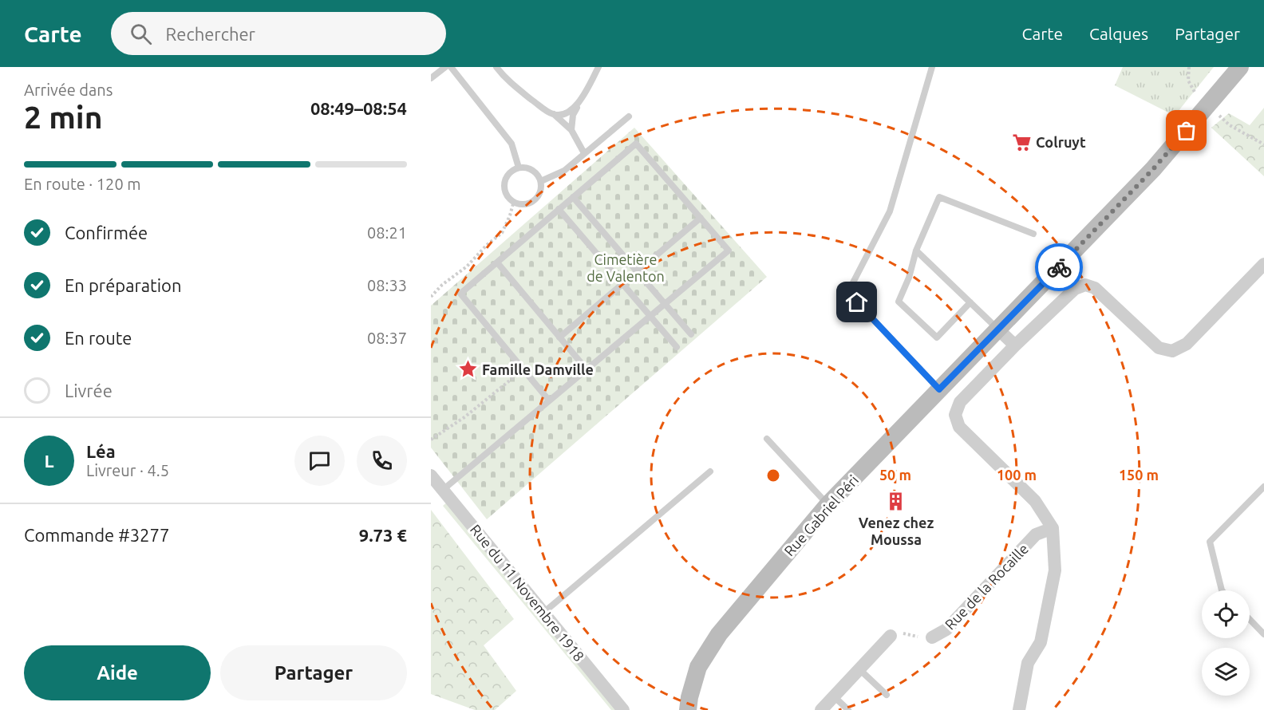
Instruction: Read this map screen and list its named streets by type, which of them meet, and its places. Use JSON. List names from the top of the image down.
{
  "streets": {
    "street": ["Rue Gabriel Péri", "Rue de la Rocaille", "Rue du 11 Novembre 1918"]
  },
  "parks": ["Cimetière de Valenton"],
  "places": {
    "supermarket": ["Colruyt"],
    "place": ["Famille Damville"],
    "building": ["Venez chez Moussa"]
  },
  "page": {
    "header": "Carte",
    "search": "Rechercher",
    "nav": ["Carte", "Calques", "Partager"],
    "heading": ["2 min", "Arrivée dans", "08:49–08:54"],
    "panel": [
      "Léa",
      "Livreur · 4.5",
      "Commande #3277",
      "9.73 €"
    ],
    "bar": "En route · 120 m",
    "list": [
      ["Confirmée", "08:21"],
      ["En préparation", "08:33"],
      ["En route", "08:37"],
      "Livrée"
    ],
    "round": "L",
    "buttons": ["Aide", "Partager"]
  },
  "rings": ["50 m", "100 m", "150 m"]
}
